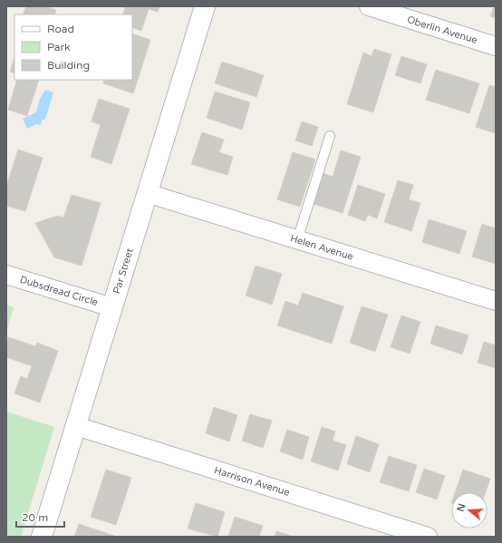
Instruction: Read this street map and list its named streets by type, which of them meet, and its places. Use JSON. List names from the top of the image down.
{
  "streets": {
    "street": [
      "Oberlin Avenue",
      "Helen Avenue",
      "Par Street",
      "Dubsdread Circle",
      "Harrison Avenue"
    ]
  },
  "crossings": [
    ["Helen Avenue", "Par Street"],
    ["Par Street", "Dubsdread Circle"],
    ["Par Street", "Harrison Avenue"]
  ],
  "legend": ["Road", "Park", "Building"],
  "scale_bar": "20 m",
  "north": "left"
}
